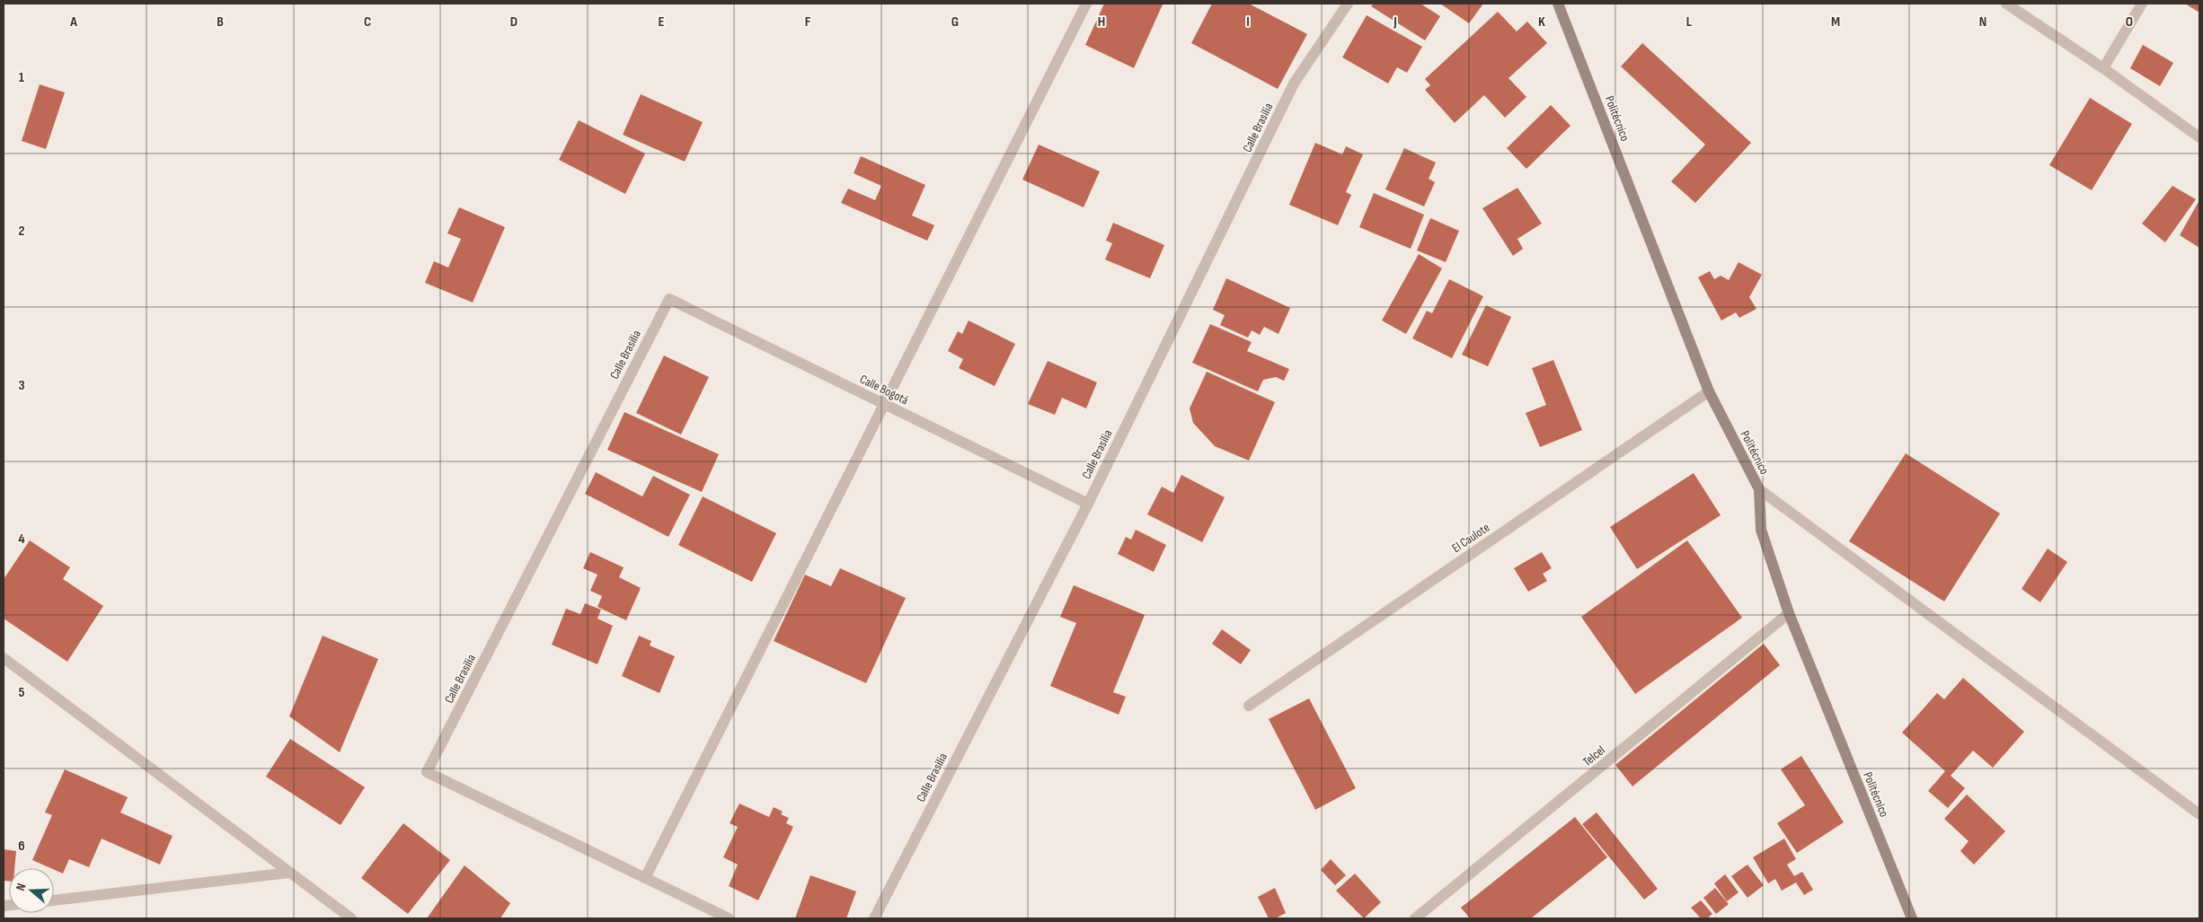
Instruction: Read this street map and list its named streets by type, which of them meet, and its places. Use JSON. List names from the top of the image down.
{
  "streets": {
    "street": [
      "Politécnico",
      "Calle Brasilia",
      "Calle Bogotá",
      "El Caulote",
      "Telcel"
    ]
  },
  "crossings": [
    ["Politécnico", "El Caulote"],
    ["Politécnico", "Telcel"],
    ["Calle Brasilia", "Calle Bogotá"]
  ],
  "north": "left",
  "grid": {
    "columns": [
      "A",
      "B",
      "C",
      "D",
      "E",
      "F",
      "G",
      "H",
      "I",
      "J",
      "K",
      "L",
      "M",
      "N",
      "O"
    ],
    "rows": [
      "1",
      "2",
      "3",
      "4",
      "5",
      "6"
    ]
  }
}
